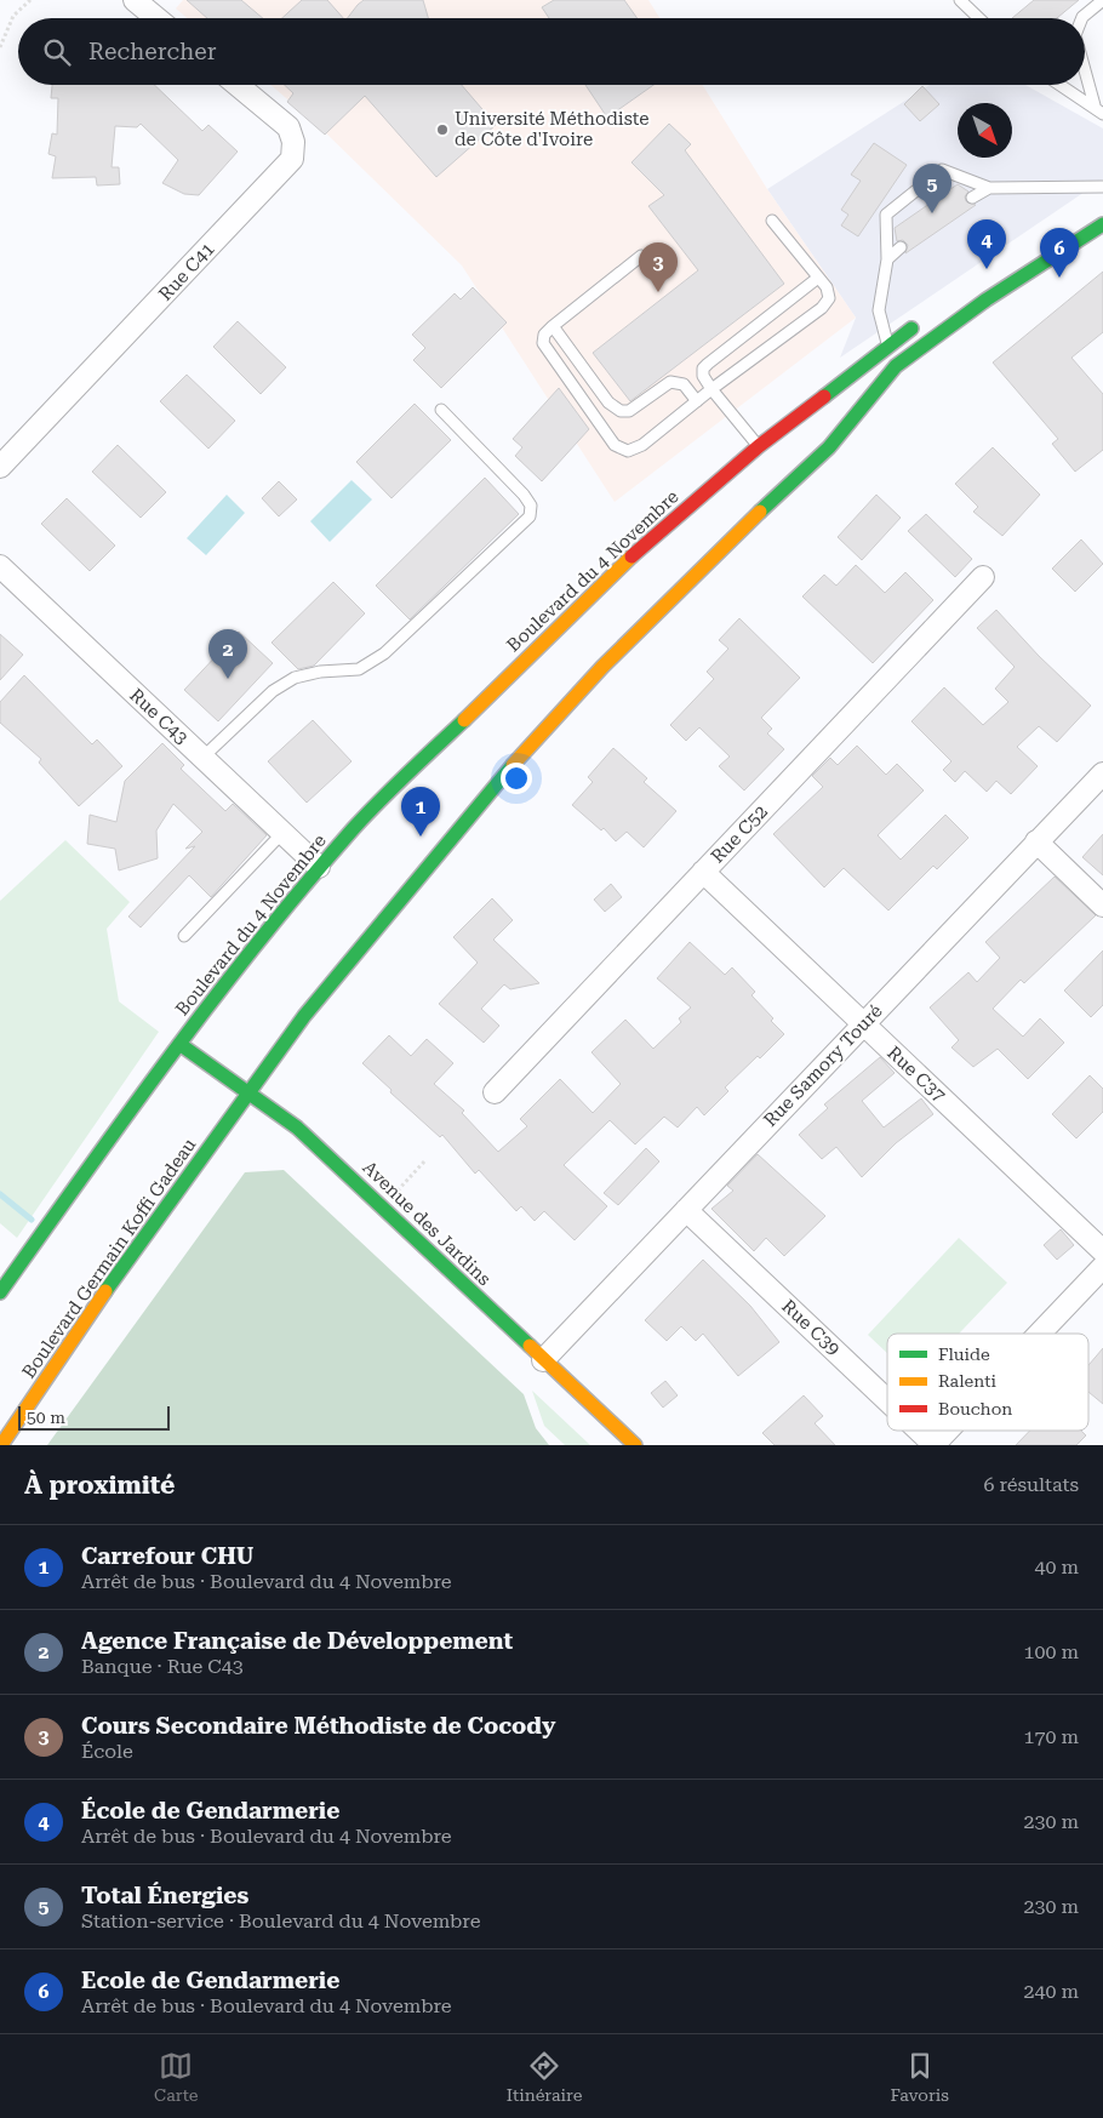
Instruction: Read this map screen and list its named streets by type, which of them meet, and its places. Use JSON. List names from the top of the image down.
{
  "streets": {
    "main road": ["Boulevard du 4 Novembre", "Avenue des Jardins", "Boulevard Germain Koffi Gadeau"],
    "street": [
      "Rue C41",
      "Rue C43",
      "Rue C52",
      "Rue Samory Touré",
      "Rue C37",
      "Rue C39"
    ]
  },
  "crossings": [
    ["Boulevard du 4 Novembre", "Rue C43"],
    ["Boulevard du 4 Novembre", "Avenue des Jardins"],
    ["Rue C52", "Rue C37"],
    ["Rue Samory Touré", "Rue C37"],
    ["Rue Samory Touré", "Avenue des Jardins"],
    ["Rue Samory Touré", "Rue C39"],
    ["Avenue des Jardins", "Boulevard Germain Koffi Gadeau"]
  ],
  "places": ["Université Méthodiste de Côte d'Ivoire"],
  "legend": ["Fluide", "Ralenti", "Bouchon"],
  "scale_bar": "50 m",
  "north": "bottom right",
  "page": {
    "search": "Rechercher",
    "pins": [
      "5",
      "4",
      "6",
      "3",
      "2",
      "1"
    ],
    "scale": "50 m",
    "heading": ["À proximité", "6 résultats"],
    "list": [
      {
        "mark": "1",
        "name": "Carrefour CHU",
        "note": "Arrêt de bus · Boulevard du 4 Novembre",
        "value": "40 m"
      },
      {
        "mark": "2",
        "name": "Agence Française de Développement",
        "note": "Banque · Rue C43",
        "value": "100 m"
      },
      {
        "mark": "3",
        "name": "Cours Secondaire Méthodiste de Cocody",
        "note": "École",
        "value": "170 m"
      },
      {
        "mark": "4",
        "name": "École de Gendarmerie",
        "note": "Arrêt de bus · Boulevard du 4 Novembre",
        "value": "230 m"
      },
      {
        "mark": "5",
        "name": "Total Énergies",
        "note": "Station-service · Boulevard du 4 Novembre",
        "value": "230 m"
      },
      {
        "mark": "6",
        "name": "Ecole de Gendarmerie",
        "note": "Arrêt de bus · Boulevard du 4 Novembre",
        "value": "240 m"
      }
    ],
    "nav": ["Carte", "Itinéraire", "Favoris"]
  }
}
